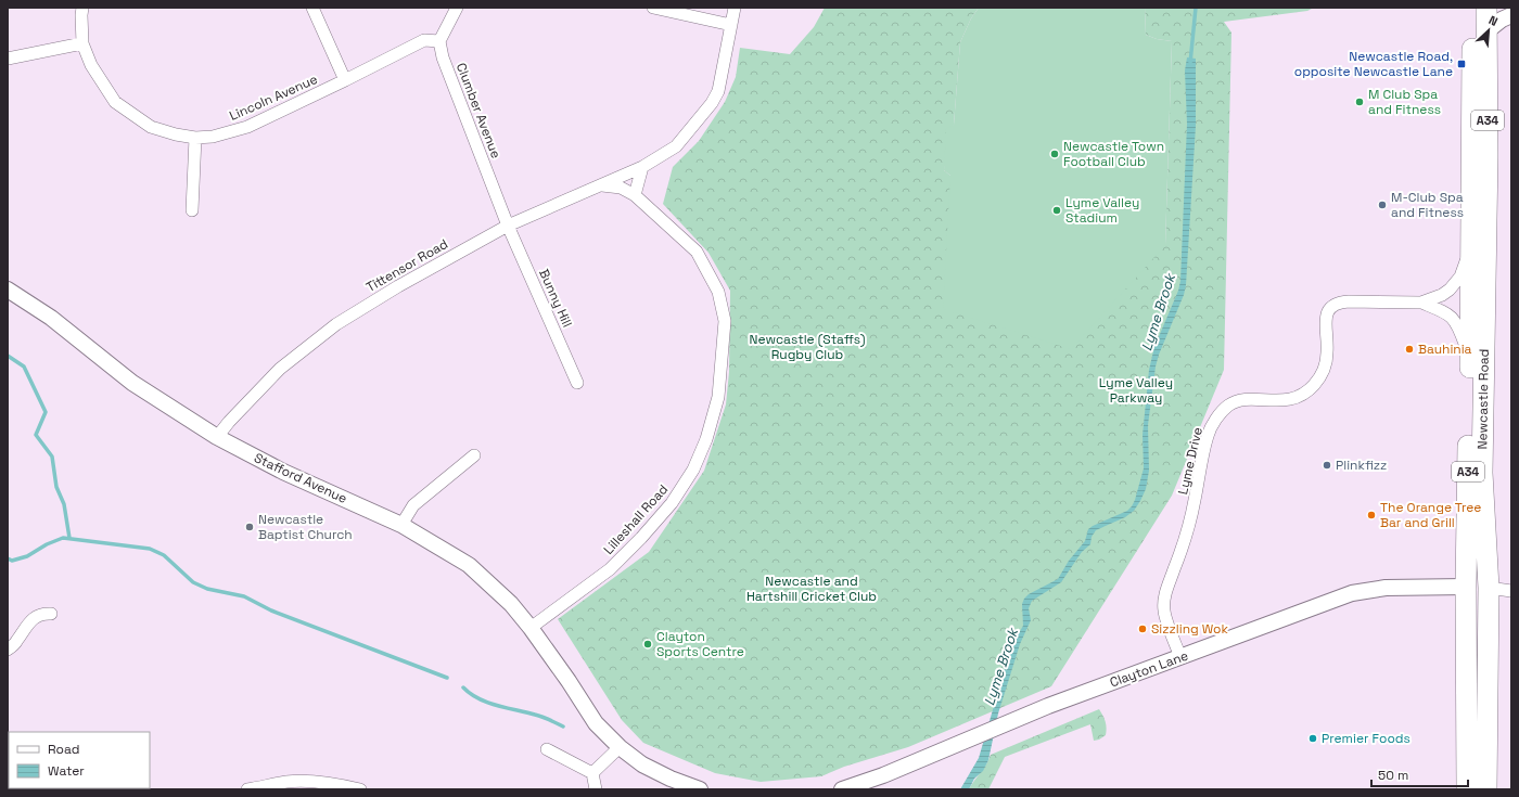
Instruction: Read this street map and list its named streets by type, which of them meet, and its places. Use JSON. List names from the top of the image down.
{
  "streets": {
    "highway": ["A34", "Newcastle Road"],
    "street": [
      "Lincoln Avenue",
      "Clumber Avenue",
      "Tittensor Road",
      "Bunny Hill",
      "Lyme Drive",
      "Stafford Avenue",
      "Lilleshall Road",
      "Clayton Lane"
    ]
  },
  "crossings": [
    ["Lincoln Avenue", "Clumber Avenue"],
    ["Clumber Avenue", "Tittensor Road"],
    ["Clumber Avenue", "Bunny Hill"],
    ["Tittensor Road", "Bunny Hill"],
    ["Tittensor Road", "Stafford Avenue"],
    ["Tittensor Road", "Lilleshall Road"],
    ["Newcastle Road", "Lyme Drive"],
    ["Newcastle Road", "Clayton Lane"],
    ["Lyme Drive", "Clayton Lane"],
    ["Stafford Avenue", "Lilleshall Road"]
  ],
  "water": ["Lyme Brook"],
  "parks": ["Newcastle (Staffs) Rugby Club", "Lyme Valley Parkway", "Newcastle and Hartshill Cricket Club"],
  "places": {
    "transit": ["Newcastle Road, opposite Newcastle Lane"],
    "other": [
      "M Club Spa and Fitness",
      "Newcastle Town Football Club",
      "M-Club Spa and Fitness",
      "Lyme Valley Stadium",
      "Bauhinia",
      "Plinkfizz",
      "The Orange Tree Bar and Grill",
      "Newcastle Baptist Church",
      "Sizzling Wok",
      "Clayton Sports Centre",
      "Premier Foods"
    ]
  },
  "legend": ["Road", "Water"],
  "scale_bar": "50 m",
  "north": "top right"
}
